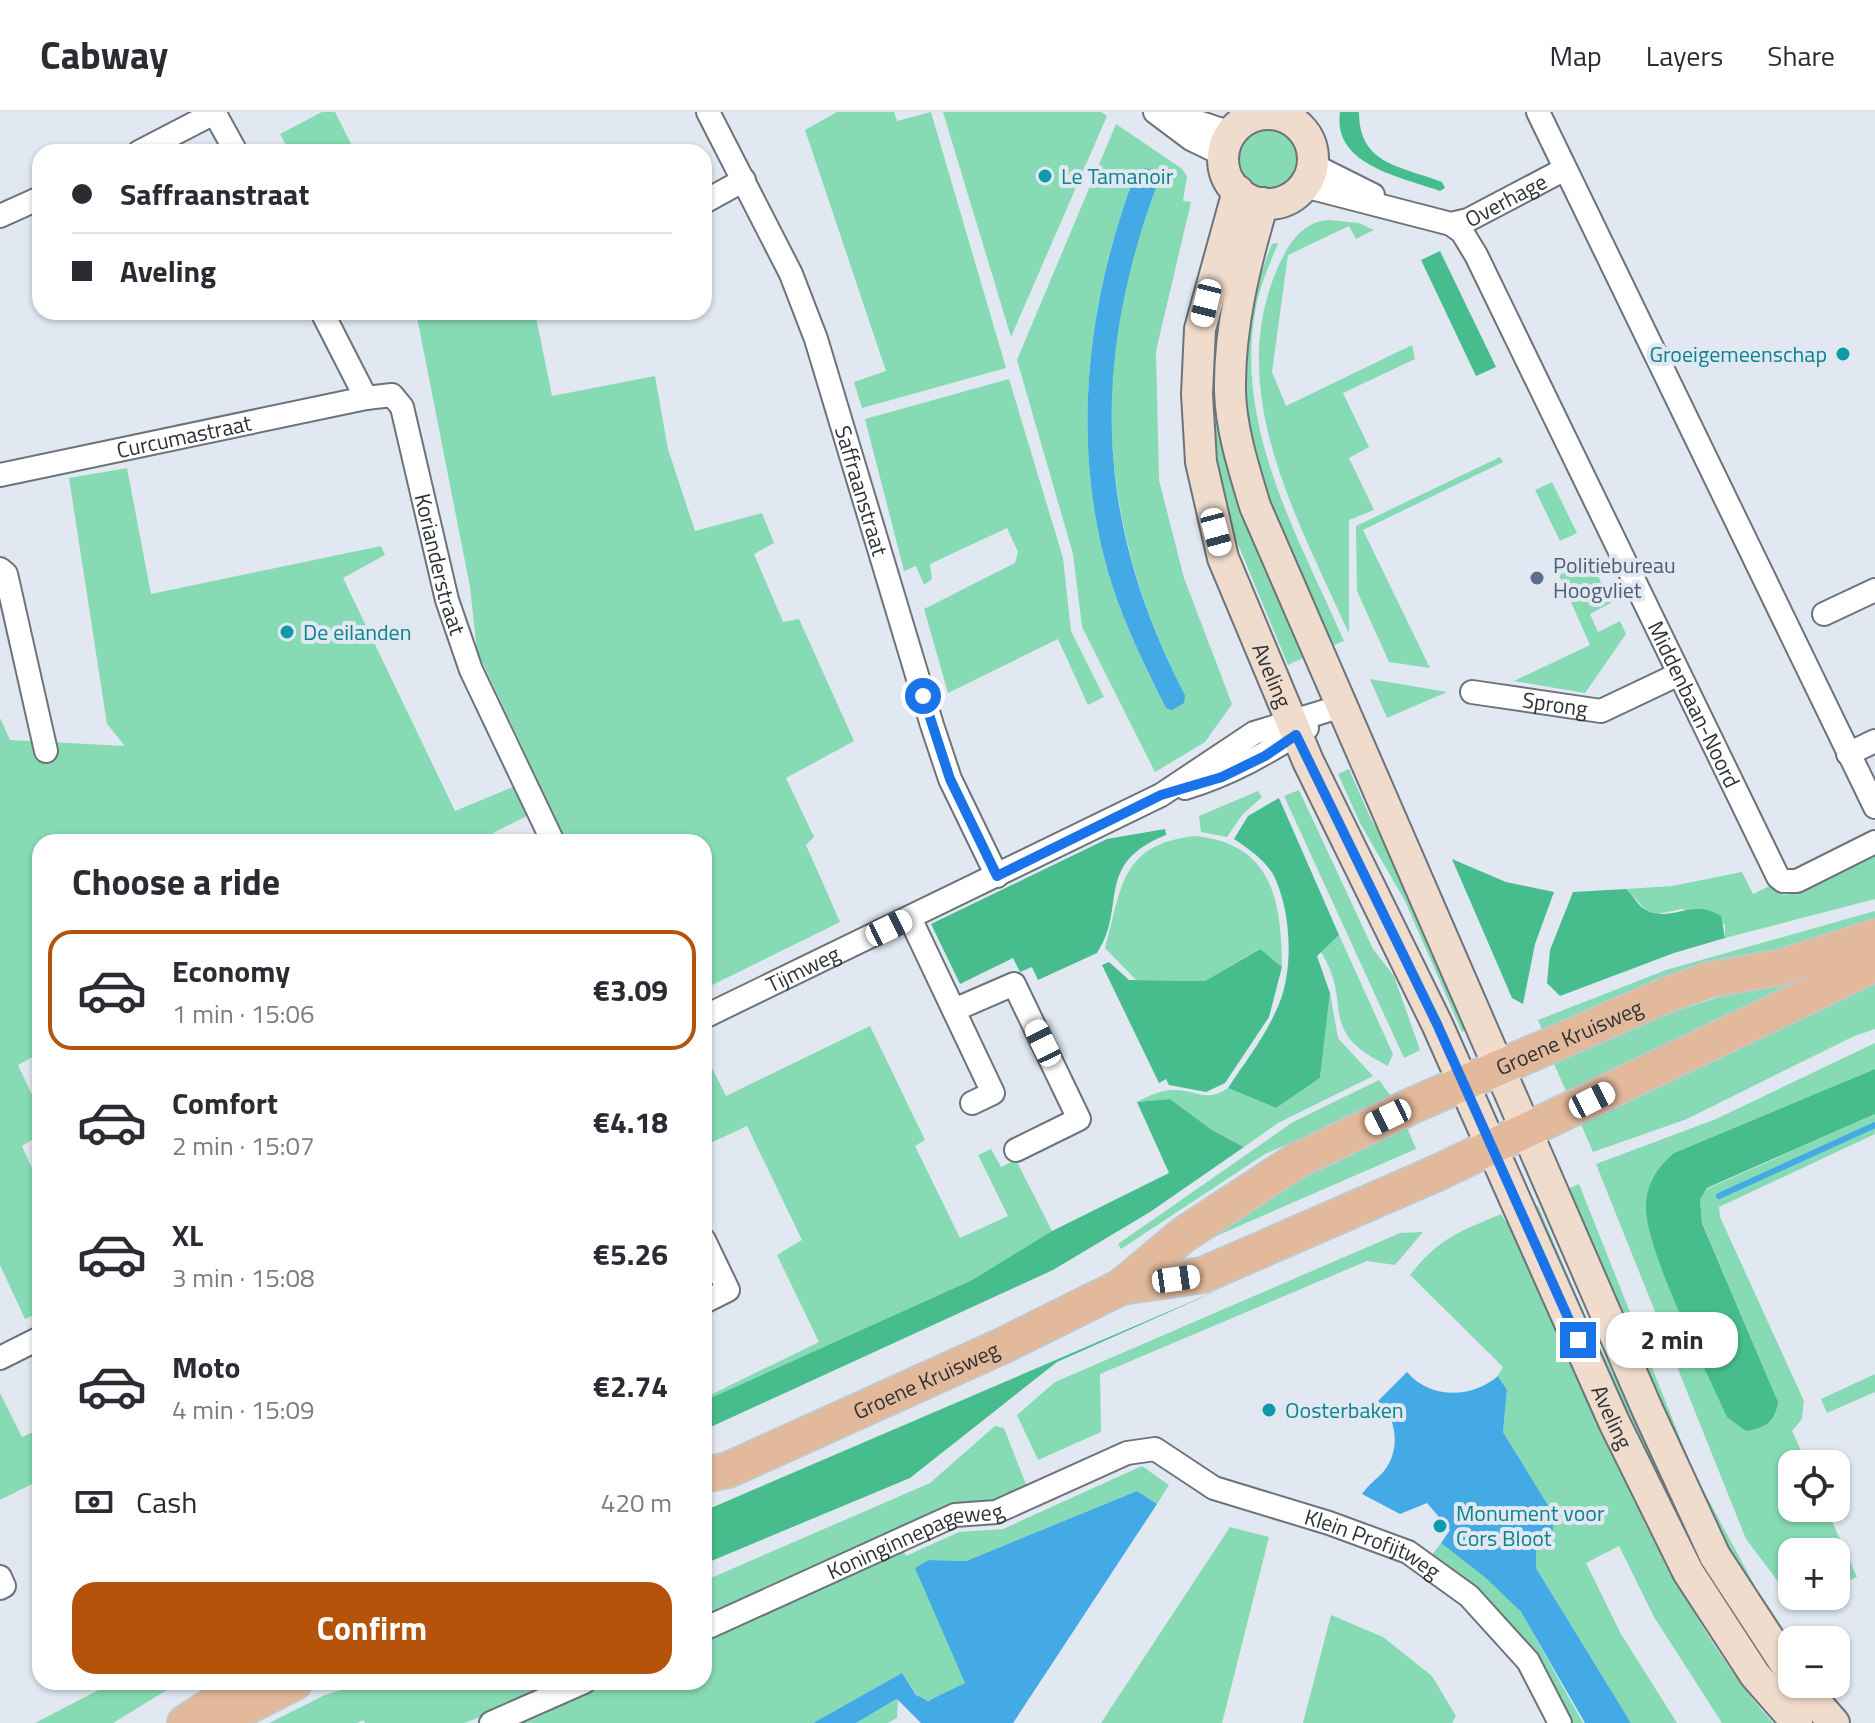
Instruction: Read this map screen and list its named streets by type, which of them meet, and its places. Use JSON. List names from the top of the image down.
{
  "streets": {
    "main road": ["Aveling", "Groene Kruisweg"],
    "street": [
      "Overhage",
      "Curcumastraat",
      "Saffraanstraat",
      "Korianderstraat",
      "Sprong",
      "Middenbaan-Noord",
      "Tijmweg",
      "Koninginnepageweg",
      "Klein Profijtweg"
    ]
  },
  "crossings": [
    ["Overhage", "Aveling"],
    ["Overhage", "Middenbaan-Noord"],
    ["Curcumastraat", "Korianderstraat"],
    ["Saffraanstraat", "Tijmweg"],
    ["Aveling", "Tijmweg"],
    ["Aveling", "Groene Kruisweg"],
    ["Sprong", "Middenbaan-Noord"],
    ["Koninginnepageweg", "Klein Profijtweg"]
  ],
  "places": [
    "Le Tamanoir",
    "Groeigemeenschap",
    "Politiebureau Hoogvliet",
    "De eilanden",
    "Oosterbaken",
    "Monument voor Cors Bloot"
  ],
  "page": {
    "header": "Cabway",
    "nav": ["Map", "Layers", "Share"],
    "banner": ["Saffraanstraat", "Aveling"],
    "heading": "Choose a ride",
    "list": [
      {
        "name": "Economy",
        "note": "1 min · 15:06",
        "value": "€3.09"
      },
      {
        "name": "Comfort",
        "note": "2 min · 15:07",
        "value": "€4.18"
      },
      {
        "name": "XL",
        "note": "3 min · 15:08",
        "value": "€5.26"
      },
      {
        "name": "Moto",
        "note": "4 min · 15:09",
        "value": "€2.74"
      }
    ],
    "bubble": "2 min",
    "map_buttons": ["+", "−"],
    "pay": ["Cash", "420 m"],
    "buttons": "Confirm"
  }
}
